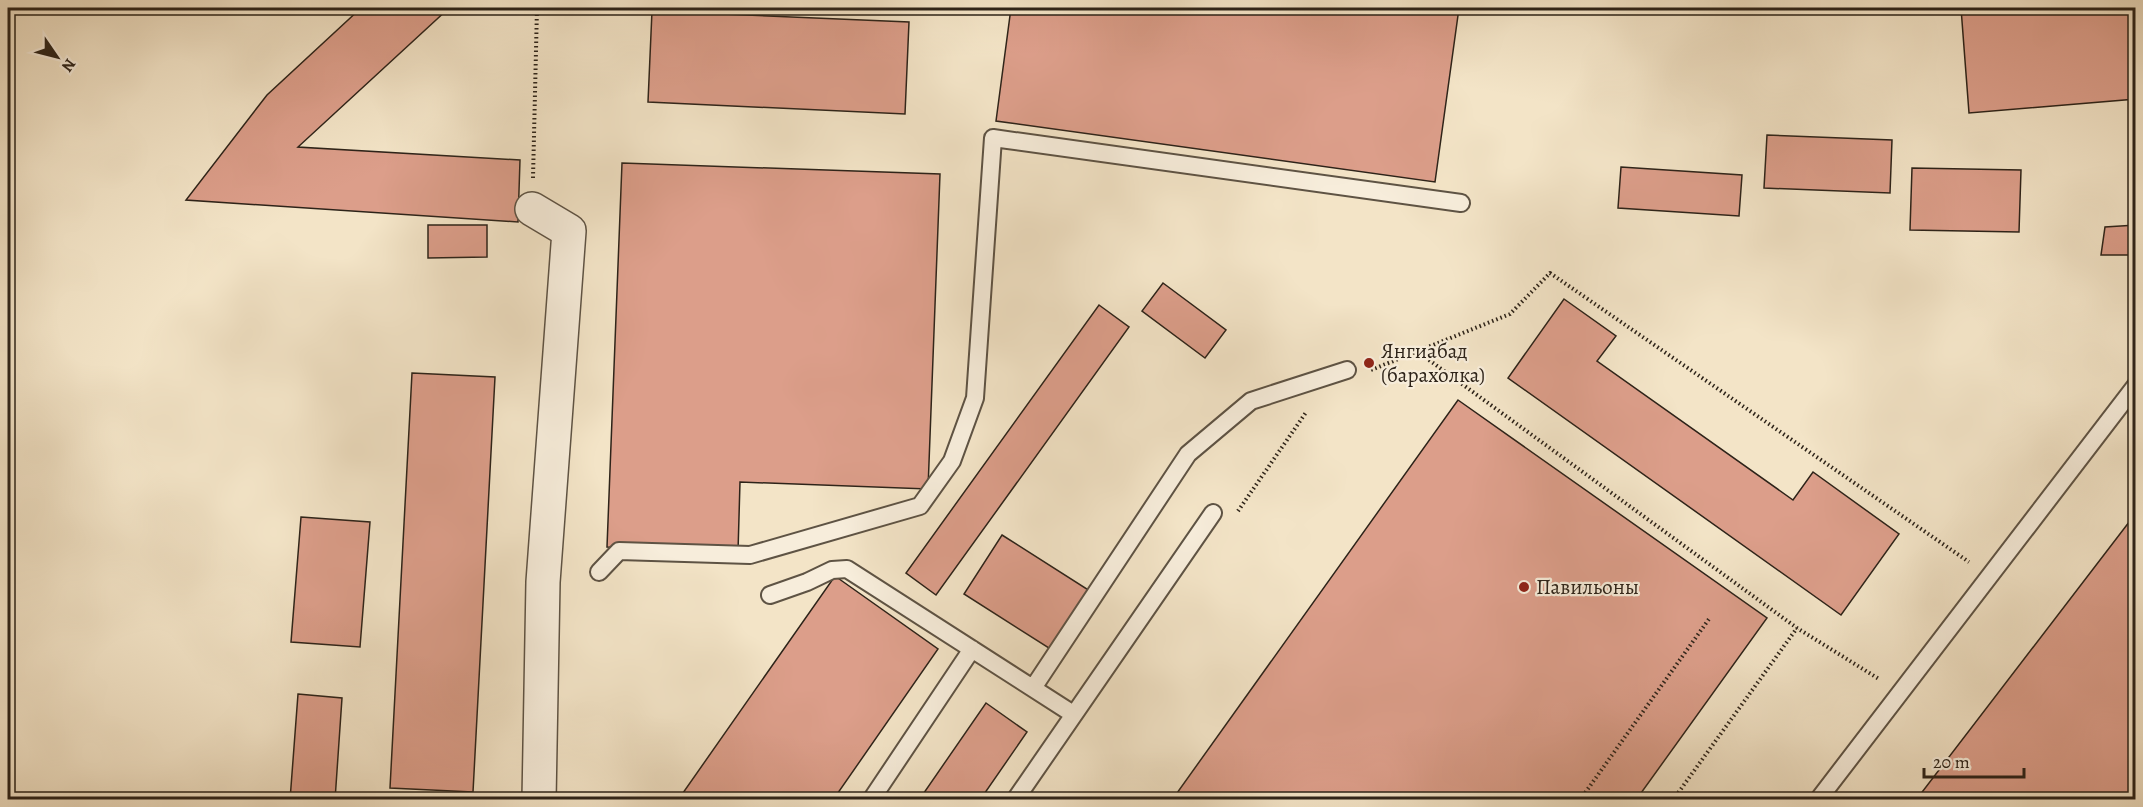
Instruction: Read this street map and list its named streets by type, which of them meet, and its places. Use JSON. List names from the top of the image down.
{
  "places": ["Янгиабад (барахолка)", "Павильоны"],
  "scale_bar": "20 m",
  "north": "bottom right"
}
